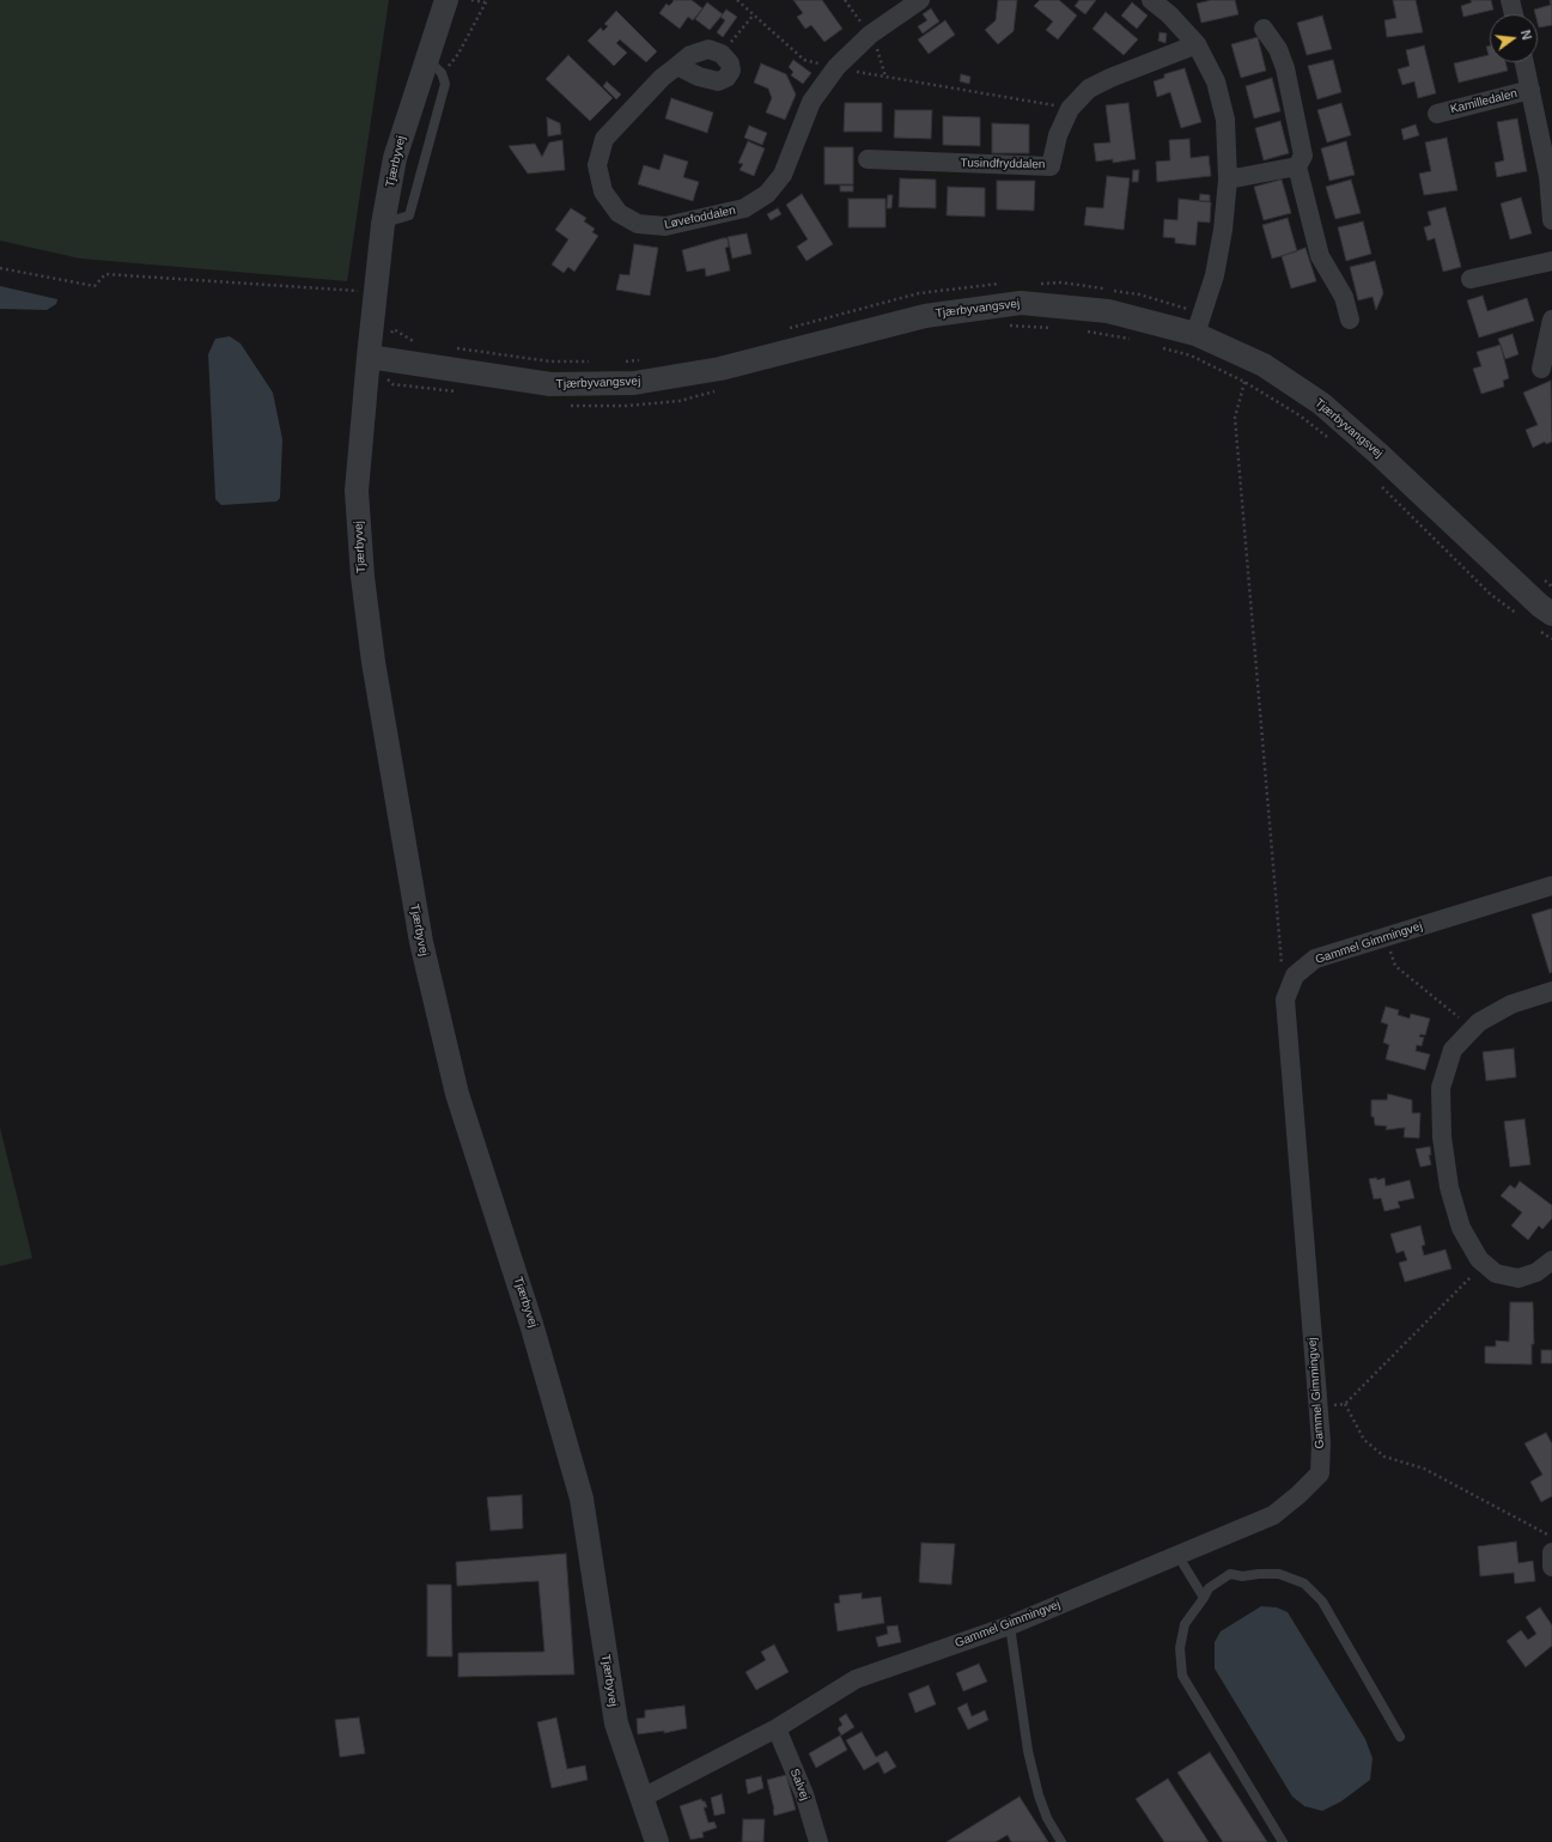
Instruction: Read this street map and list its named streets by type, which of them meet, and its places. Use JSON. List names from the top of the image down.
{
  "streets": {
    "street": [
      "Kamilledalen",
      "Tjærbyvej",
      "Tusindfryddalen",
      "Løvefoddalen",
      "Tjærbyvangsvej",
      "Gammel Gimmingvej",
      "Salvej"
    ]
  },
  "crossings": [
    ["Tjærbyvej", "Tjærbyvangsvej"],
    ["Tjærbyvej", "Gammel Gimmingvej"],
    ["Gammel Gimmingvej", "Salvej"]
  ],
  "north": "right"
}
